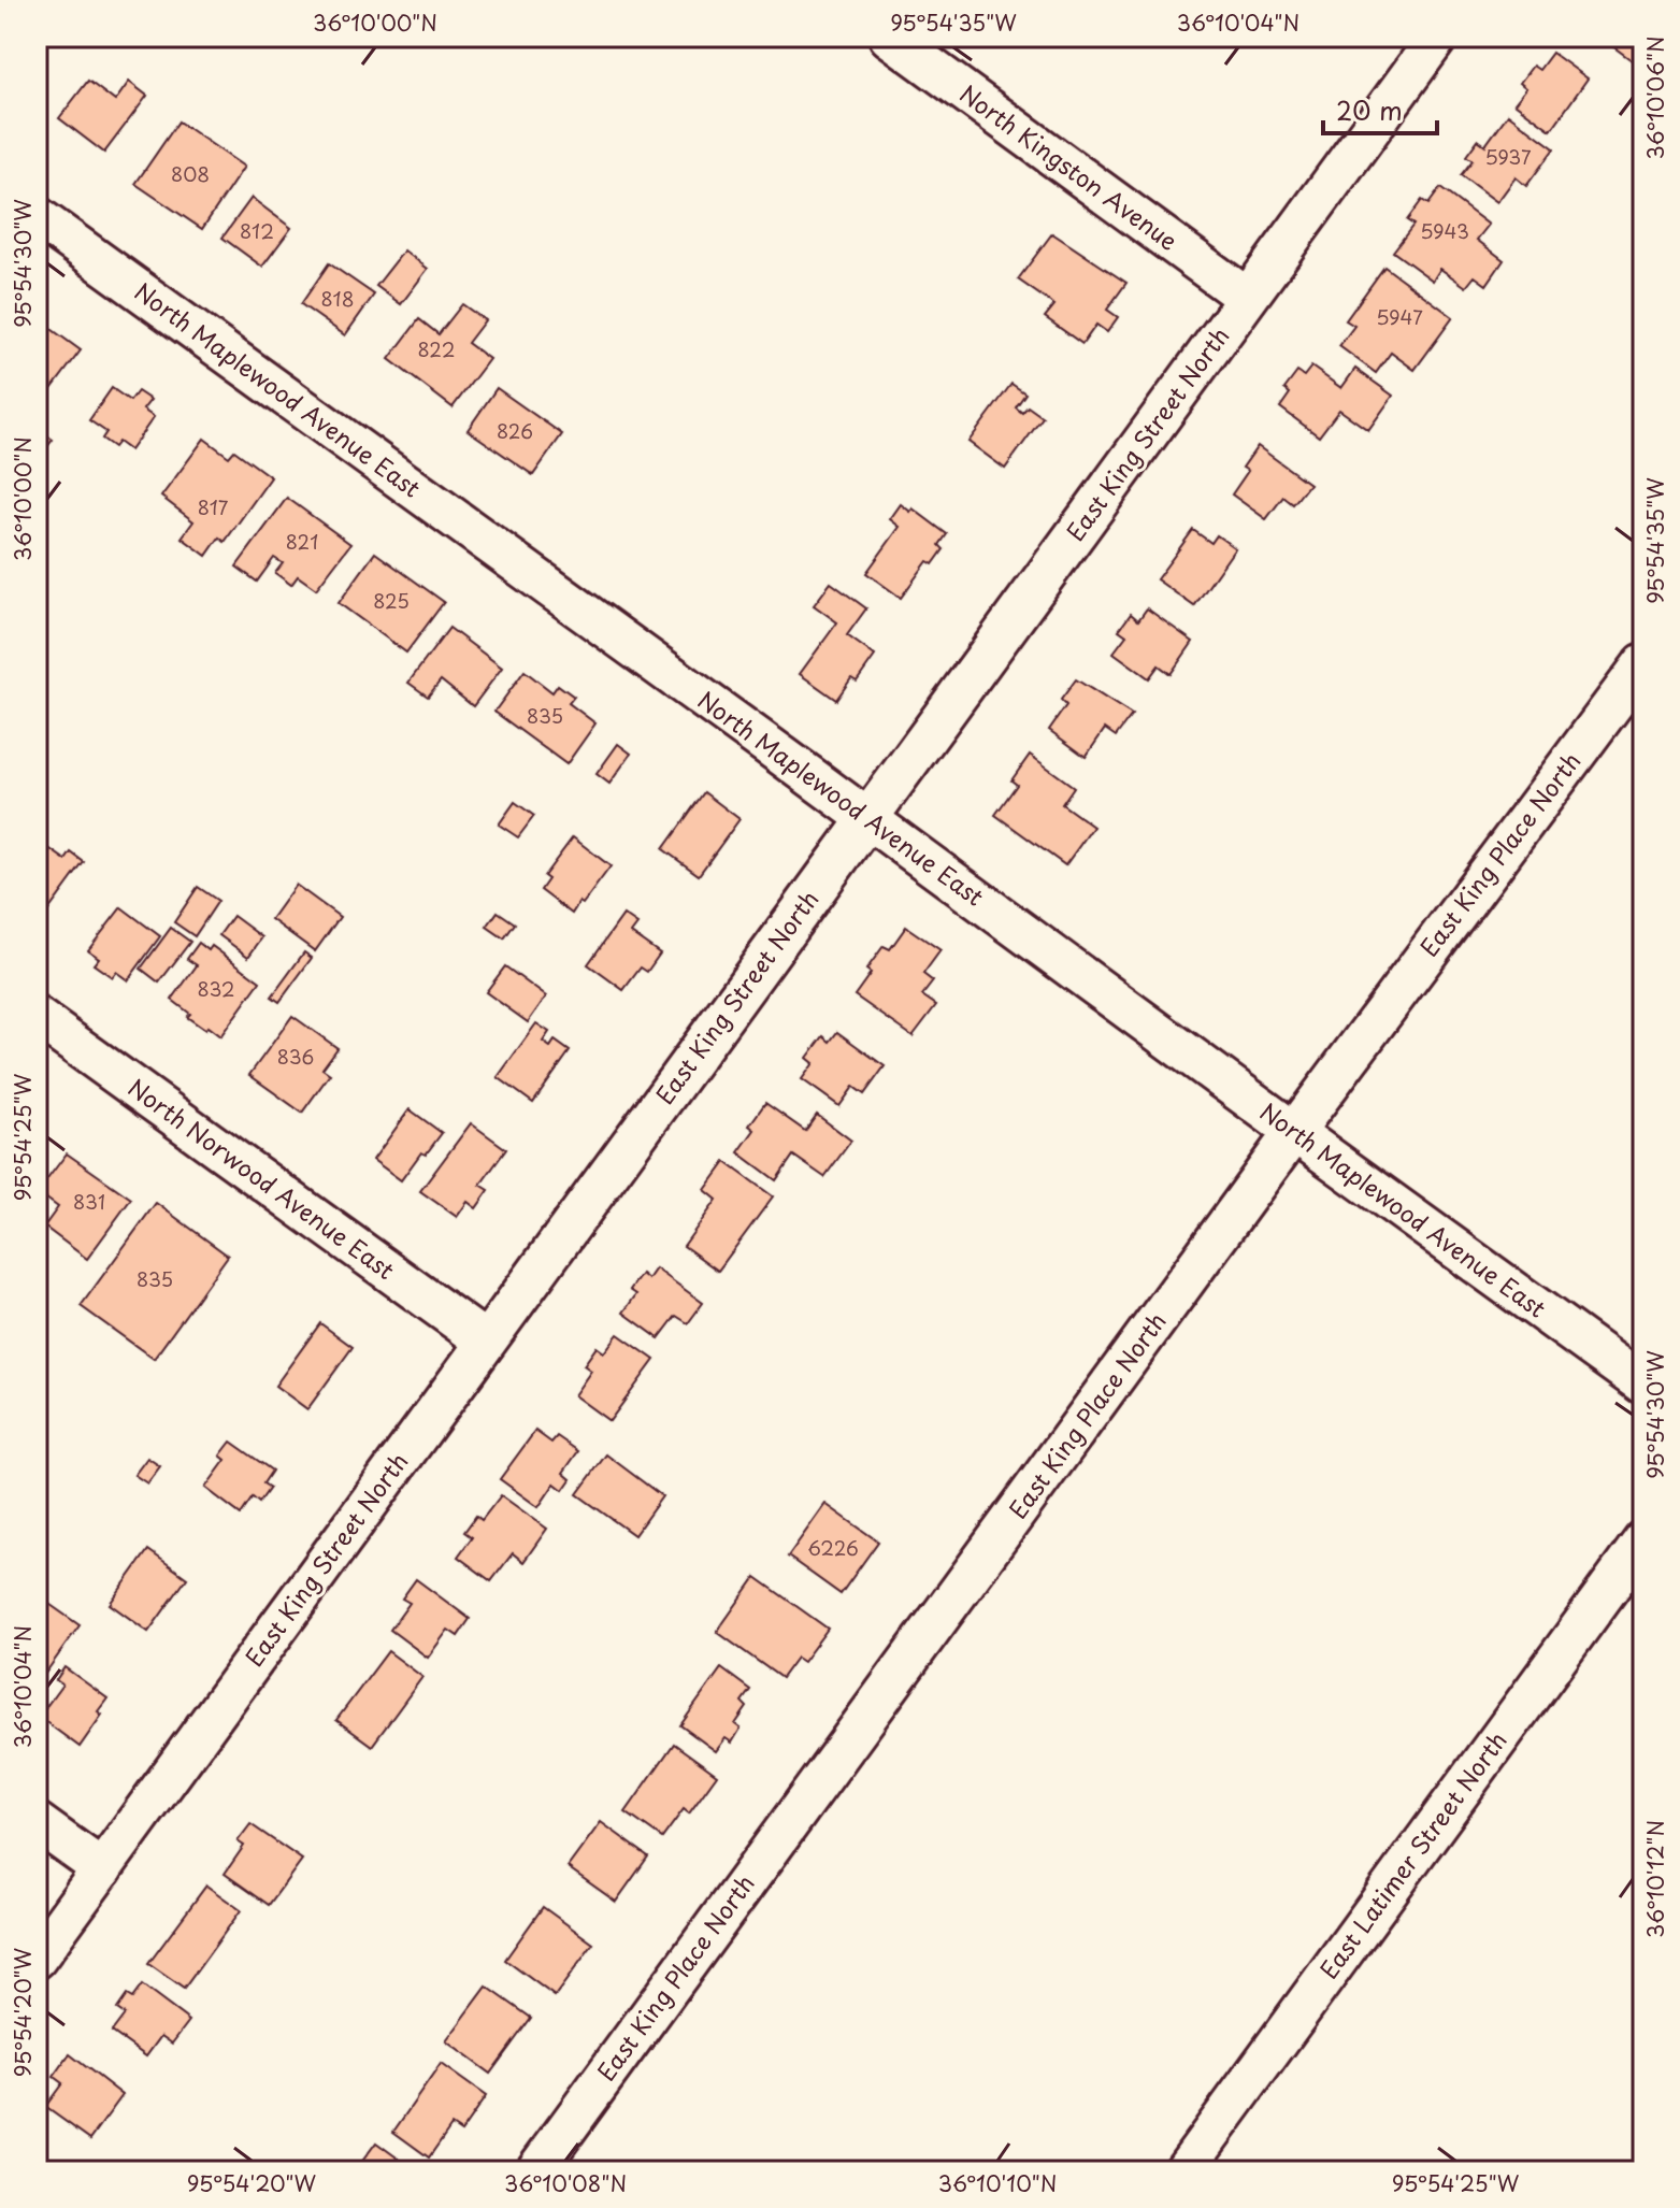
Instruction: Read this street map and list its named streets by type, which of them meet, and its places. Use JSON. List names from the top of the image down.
{
  "streets": {
    "street": [
      "North Kingston Avenue",
      "North Maplewood Avenue East",
      "East King Street North",
      "East King Place North",
      "North Norwood Avenue East",
      "East Latimer Street North"
    ]
  },
  "crossings": [
    ["North Kingston Avenue", "East King Street North"],
    ["North Maplewood Avenue East", "East King Street North"],
    ["North Maplewood Avenue East", "East King Place North"],
    ["East King Street North", "North Norwood Avenue East"]
  ],
  "house_numbers": [
    "5937",
    "808",
    "812",
    "5943",
    "818",
    "5947",
    "822",
    "826",
    "817",
    "821",
    "825",
    "835",
    "832",
    "836",
    "831",
    "835",
    "6226"
  ],
  "scale_bar": "20 m",
  "coordinates": [
    "36°10'00\"N",
    "95°54'35\"W",
    "36°10'04\"N",
    "36°10'06\"N",
    "95°54'30\"W",
    "95°54'25\"W",
    "36°10'12\"N",
    "95°54'20\"W",
    "36°10'08\"N",
    "36°10'10\"N"
  ]
}
